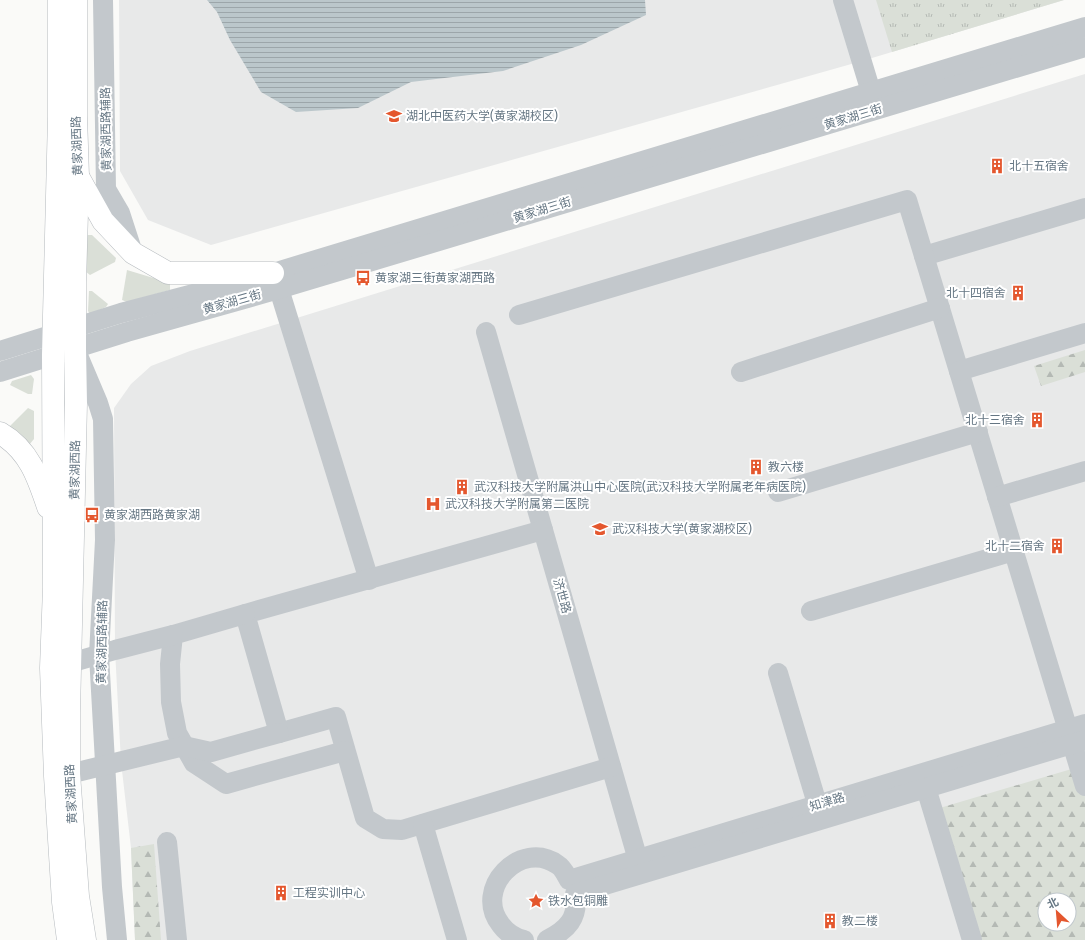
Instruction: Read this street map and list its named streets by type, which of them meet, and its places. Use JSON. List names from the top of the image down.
{
  "streets": {
    "main road": ["黄家湖西路"],
    "street": [
      "黄家湖三街",
      "黄家湖西路辅路",
      "济世路",
      "知津路"
    ]
  },
  "crossings": [
    ["黄家湖三街", "黄家湖西路辅路"],
    ["黄家湖三街", "黄家湖西路"],
    ["黄家湖西路辅路", "黄家湖西路"],
    ["济世路", "知津路"]
  ],
  "places": {
    "school or university": ["湖北中医药大学(黄家湖校区)", "武汉科技大学(黄家湖校区)"],
    "building": [
      "北十五宿舍",
      "北十四宿舍",
      "北十三宿舍",
      "教六楼",
      "武汉科技大学附属洪山中心医院(武汉科技大学附属老年病医院)",
      "北十二宿舍",
      "工程实训中心",
      "教二楼"
    ],
    "bus stop": ["黄家湖三街黄家湖西路", "黄家湖西路黄家湖"],
    "hospital": ["武汉科技大学附属第二医院"],
    "place": ["铁水包铜雕"]
  },
  "north": "top left"
}
